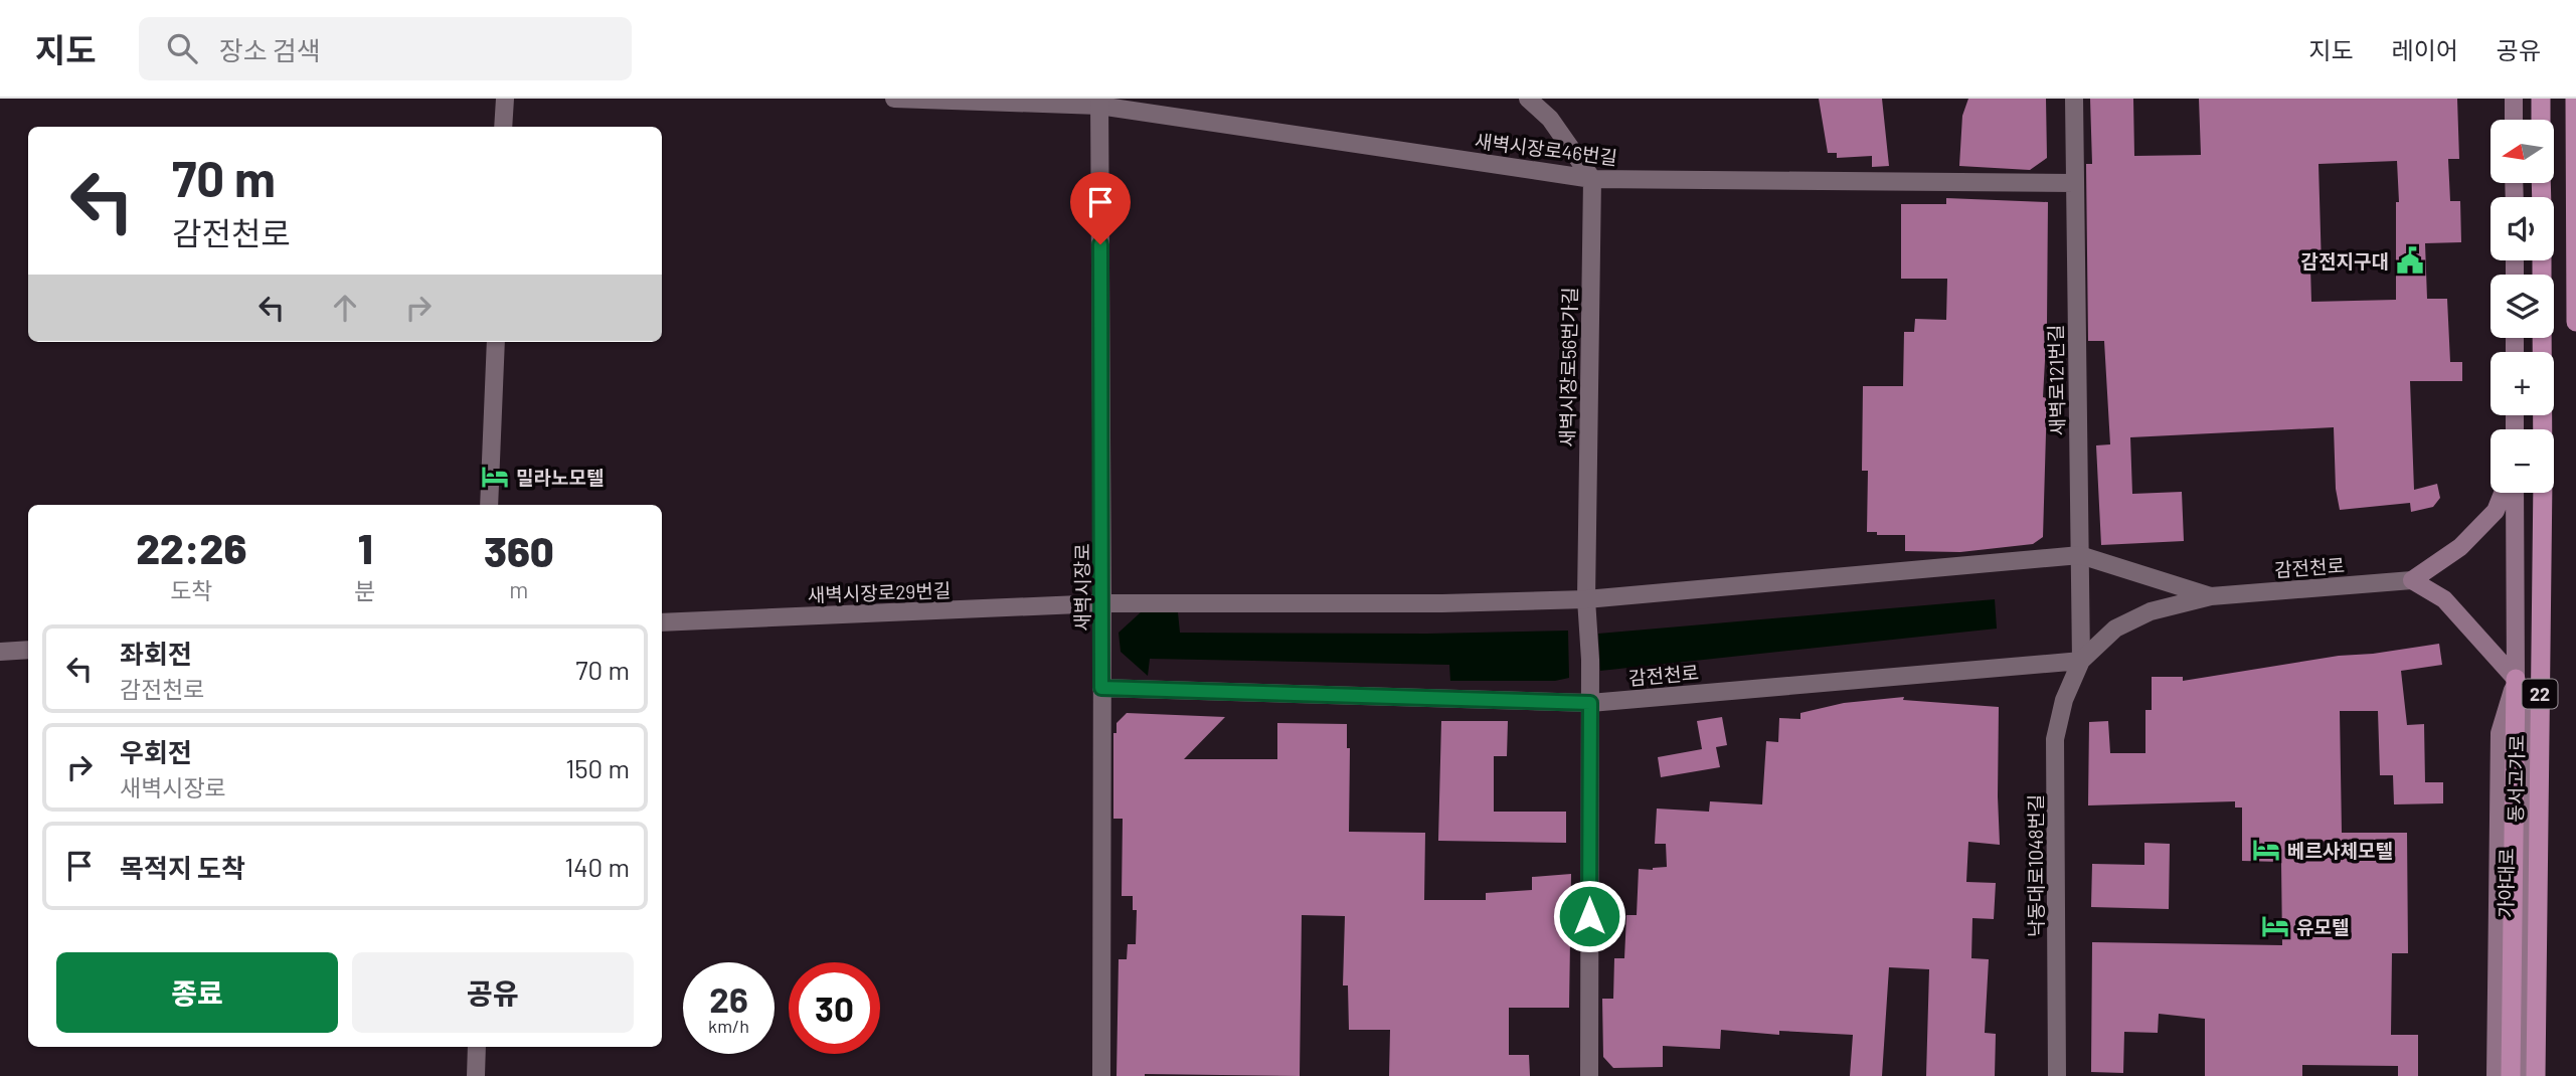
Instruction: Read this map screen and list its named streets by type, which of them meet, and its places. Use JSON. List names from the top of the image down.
{
  "streets": {
    "highway": ["22", "동서고가로"],
    "main road": ["가야대로"],
    "street": [
      "새벽시장로46번길",
      "새벽시장로56번가길",
      "새벽로121번길",
      "감전천로",
      "새벽시장로",
      "새벽시장로29번길",
      "낙동대로1048번길"
    ]
  },
  "crossings": [
    ["새벽시장로46번길", "새벽시장로56번가길"],
    ["새벽시장로46번길", "새벽로121번길"],
    ["새벽시장로46번길", "새벽시장로"],
    ["새벽시장로56번가길", "감전천로"],
    ["새벽로121번길", "감전천로"],
    ["새벽로121번길", "낙동대로1048번길"],
    ["감전천로", "새벽시장로"],
    ["감전천로", "새벽시장로29번길"],
    ["감전천로", "낙동대로1048번길"],
    ["새벽시장로", "새벽시장로29번길"]
  ],
  "places": {
    "public building": ["감전지구대"],
    "hotel": ["밀라노모텔", "베르사체모텔", "유모텔"]
  },
  "north": "left",
  "page": {
    "header": "지도",
    "search": "장소 검색",
    "nav": ["지도", "레이어", "공유"],
    "map_buttons": ["+", "−"],
    "turn": ["70 m", "감전천로"],
    "eta": [
      "22:26",
      "도착",
      "1",
      "분",
      "360",
      "m"
    ],
    "list": [
      {
        "name": "좌회전",
        "note": "감전천로",
        "value": "70 m"
      },
      {
        "name": "우회전",
        "note": "새벽시장로",
        "value": "150 m"
      },
      {
        "name": "목적지 도착",
        "value": "140 m"
      }
    ],
    "buttons": ["종료", "공유"],
    "speed": "26 km/h",
    "limit": "30"
  }
}
